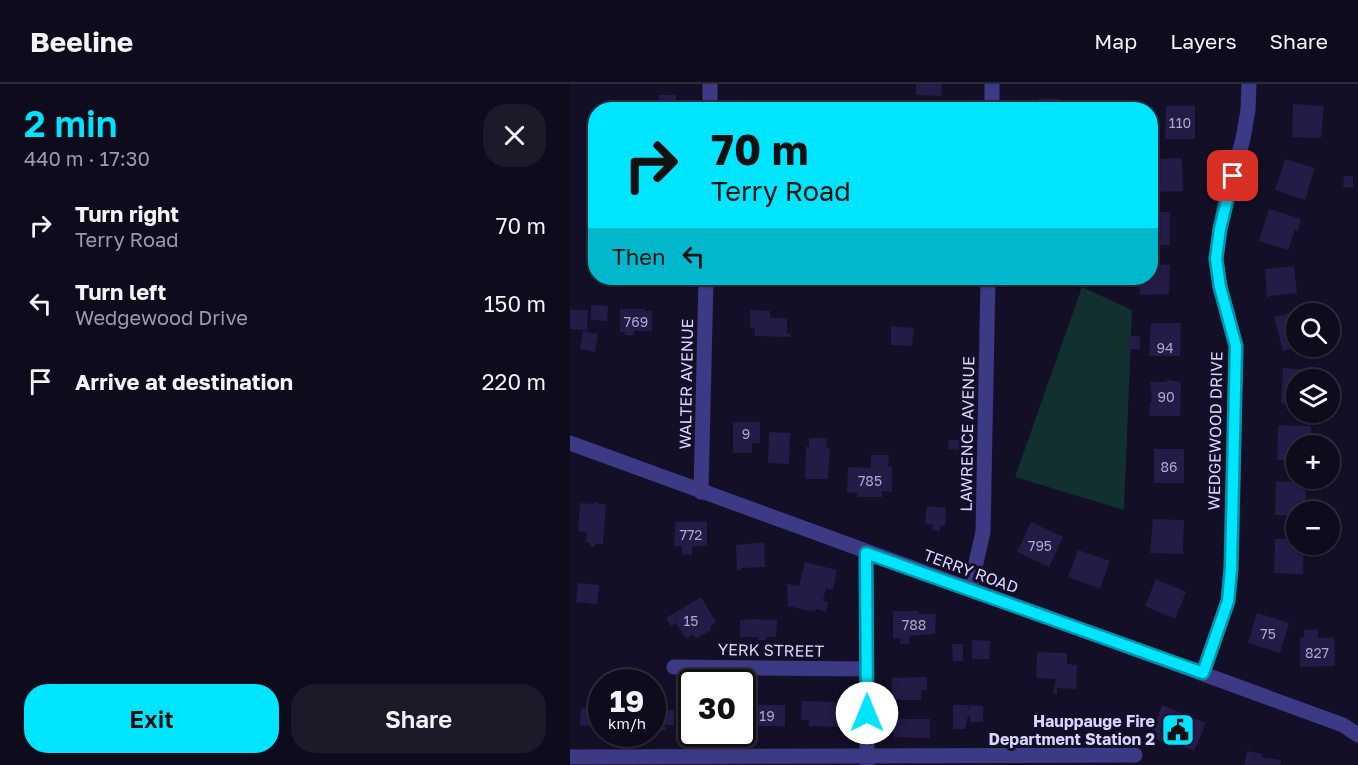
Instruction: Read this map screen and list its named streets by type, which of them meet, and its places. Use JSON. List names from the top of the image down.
{
  "streets": {
    "street": [
      "WALTER AVENUE",
      "WEDGEWOOD DRIVE",
      "LAWRENCE AVENUE",
      "TERRY ROAD",
      "YERK STREET"
    ]
  },
  "crossings": [
    ["WALTER AVENUE", "TERRY ROAD"],
    ["WEDGEWOOD DRIVE", "TERRY ROAD"],
    ["LAWRENCE AVENUE", "TERRY ROAD"]
  ],
  "places": {
    "public building": ["Hauppauge Fire Department Station 2"]
  },
  "house_numbers": [
    "110",
    "769",
    "94",
    "90",
    "9",
    "86",
    "785",
    "772",
    "795",
    "15",
    "788",
    "75",
    "827",
    "19"
  ],
  "page": {
    "header": "Beeline",
    "nav": ["Map", "Layers", "Share"],
    "heading": ["2 min", "440 m · 17:30"],
    "turn": ["70 m", "Terry Road"],
    "list": [
      {
        "name": "Turn right",
        "note": "Terry Road",
        "value": "70 m"
      },
      {
        "name": "Turn left",
        "note": "Wedgewood Drive",
        "value": "150 m"
      },
      {
        "name": "Arrive at destination",
        "value": "220 m"
      }
    ],
    "then": "Then",
    "map_buttons": ["+", "−"],
    "speed": "19 km/h",
    "limit": "30",
    "buttons": ["Exit", "Share"]
  }
}
